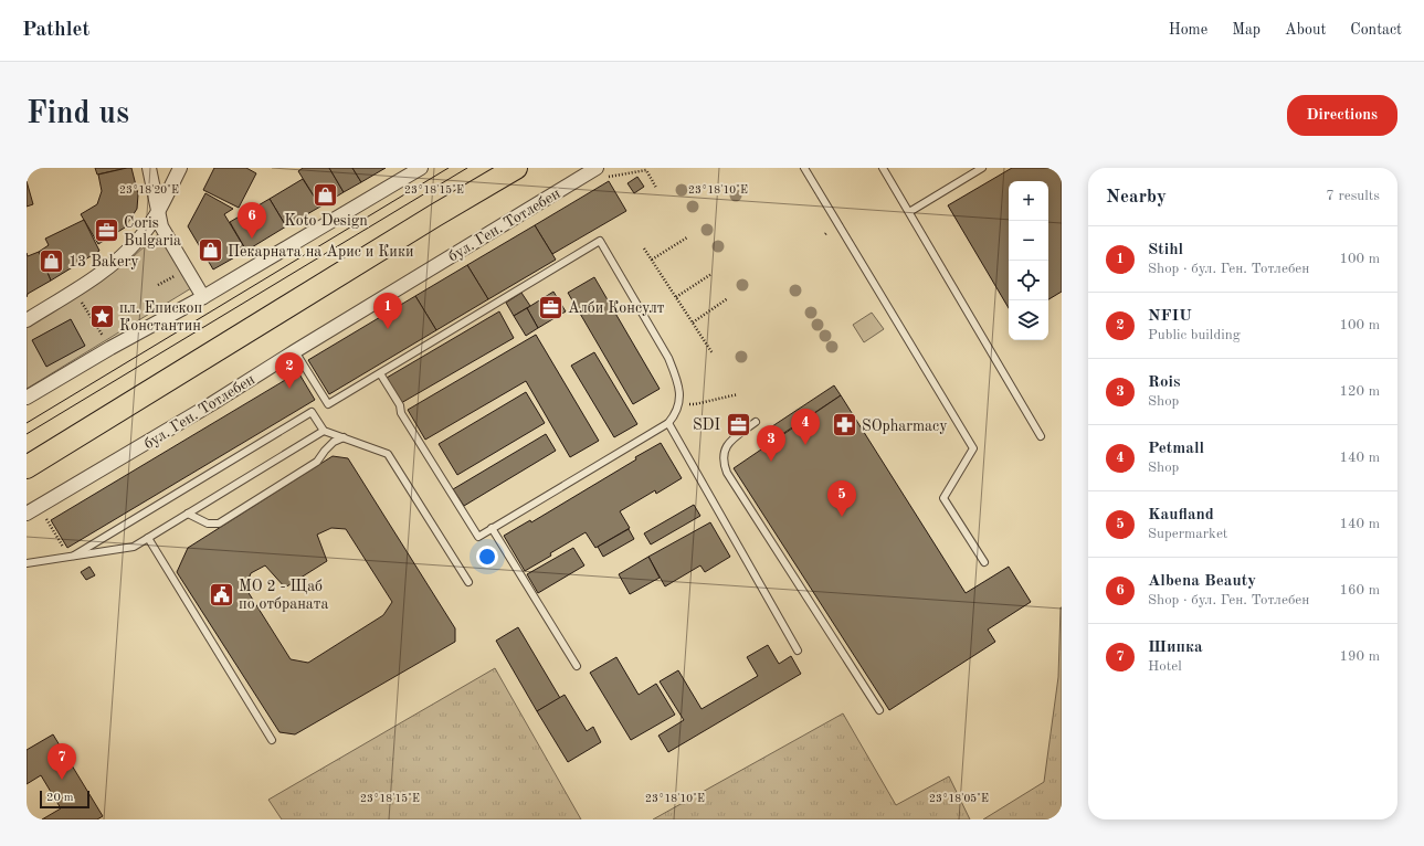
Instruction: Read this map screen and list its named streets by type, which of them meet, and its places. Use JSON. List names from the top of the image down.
{
  "streets": {
    "street": ["бул. Ген. Тотлебен"]
  },
  "places": {
    "shop": ["Koto Design", "Пекарната на Арис и Кики", "13 Bakery"],
    "office": ["Coris Bulgaria", "Алби Консулт", "SDI"],
    "place": ["пл. Епископ Константин"],
    "pharmacy": ["SOpharmacy"],
    "public building": ["МО 2 - Щаб по отбраната"]
  },
  "scale_bar": "20 m",
  "page": {
    "header": "Pathlet",
    "nav": [
      "Home",
      "Map",
      "About",
      "Contact"
    ],
    "buttons": "Directions",
    "title": "Find us",
    "heading": ["Nearby", "7 results"],
    "map_buttons": ["+", "−"],
    "pins": [
      "6",
      "1",
      "2",
      "4",
      "3",
      "5",
      "7"
    ],
    "list": [
      {
        "mark": "1",
        "name": "Stihl",
        "note": "Shop · бул. Ген. Тотлебен",
        "value": "100 m"
      },
      {
        "mark": "2",
        "name": "NFIU",
        "note": "Public building",
        "value": "100 m"
      },
      {
        "mark": "3",
        "name": "Rois",
        "note": "Shop",
        "value": "120 m"
      },
      {
        "mark": "4",
        "name": "Petmall",
        "note": "Shop",
        "value": "140 m"
      },
      {
        "mark": "5",
        "name": "Kaufland",
        "note": "Supermarket",
        "value": "140 m"
      },
      {
        "mark": "6",
        "name": "Albena Beauty",
        "note": "Shop · бул. Ген. Тотлебен",
        "value": "160 m"
      },
      {
        "mark": "7",
        "name": "Шипка",
        "note": "Hotel",
        "value": "190 m"
      }
    ],
    "scale": "20 m"
  },
  "coordinates": [
    "23°18'20\"E",
    "23°18'15\"E",
    "23°18'10\"E",
    "23°18'05\"E"
  ]
}
